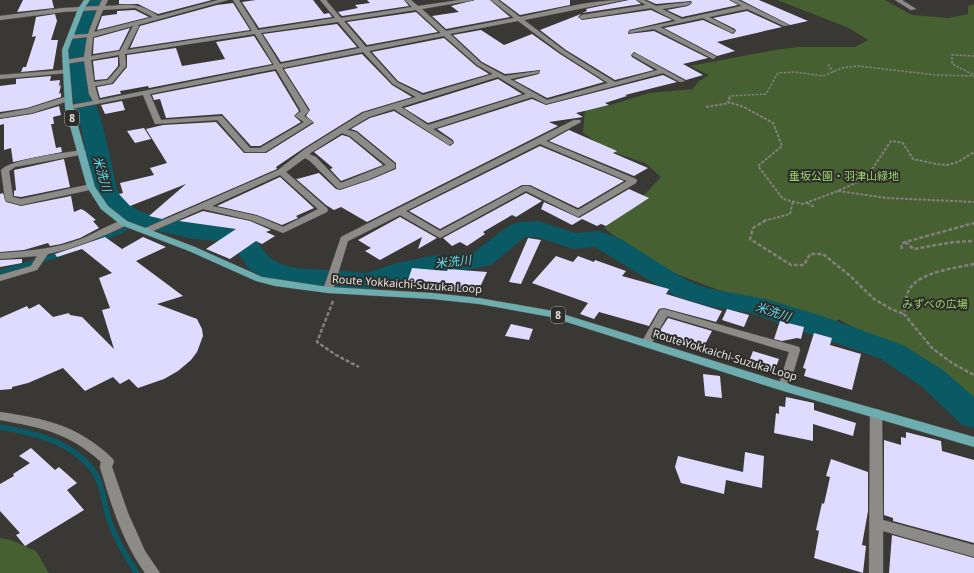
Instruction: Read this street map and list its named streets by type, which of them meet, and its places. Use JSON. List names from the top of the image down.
{
  "streets": {
    "main road": ["8", "Route Yokkaichi-Suzuka Loop"]
  },
  "water": ["米洗川"],
  "parks": ["垂坂公園・羽津山緑地", "みずべの広場"]
}
